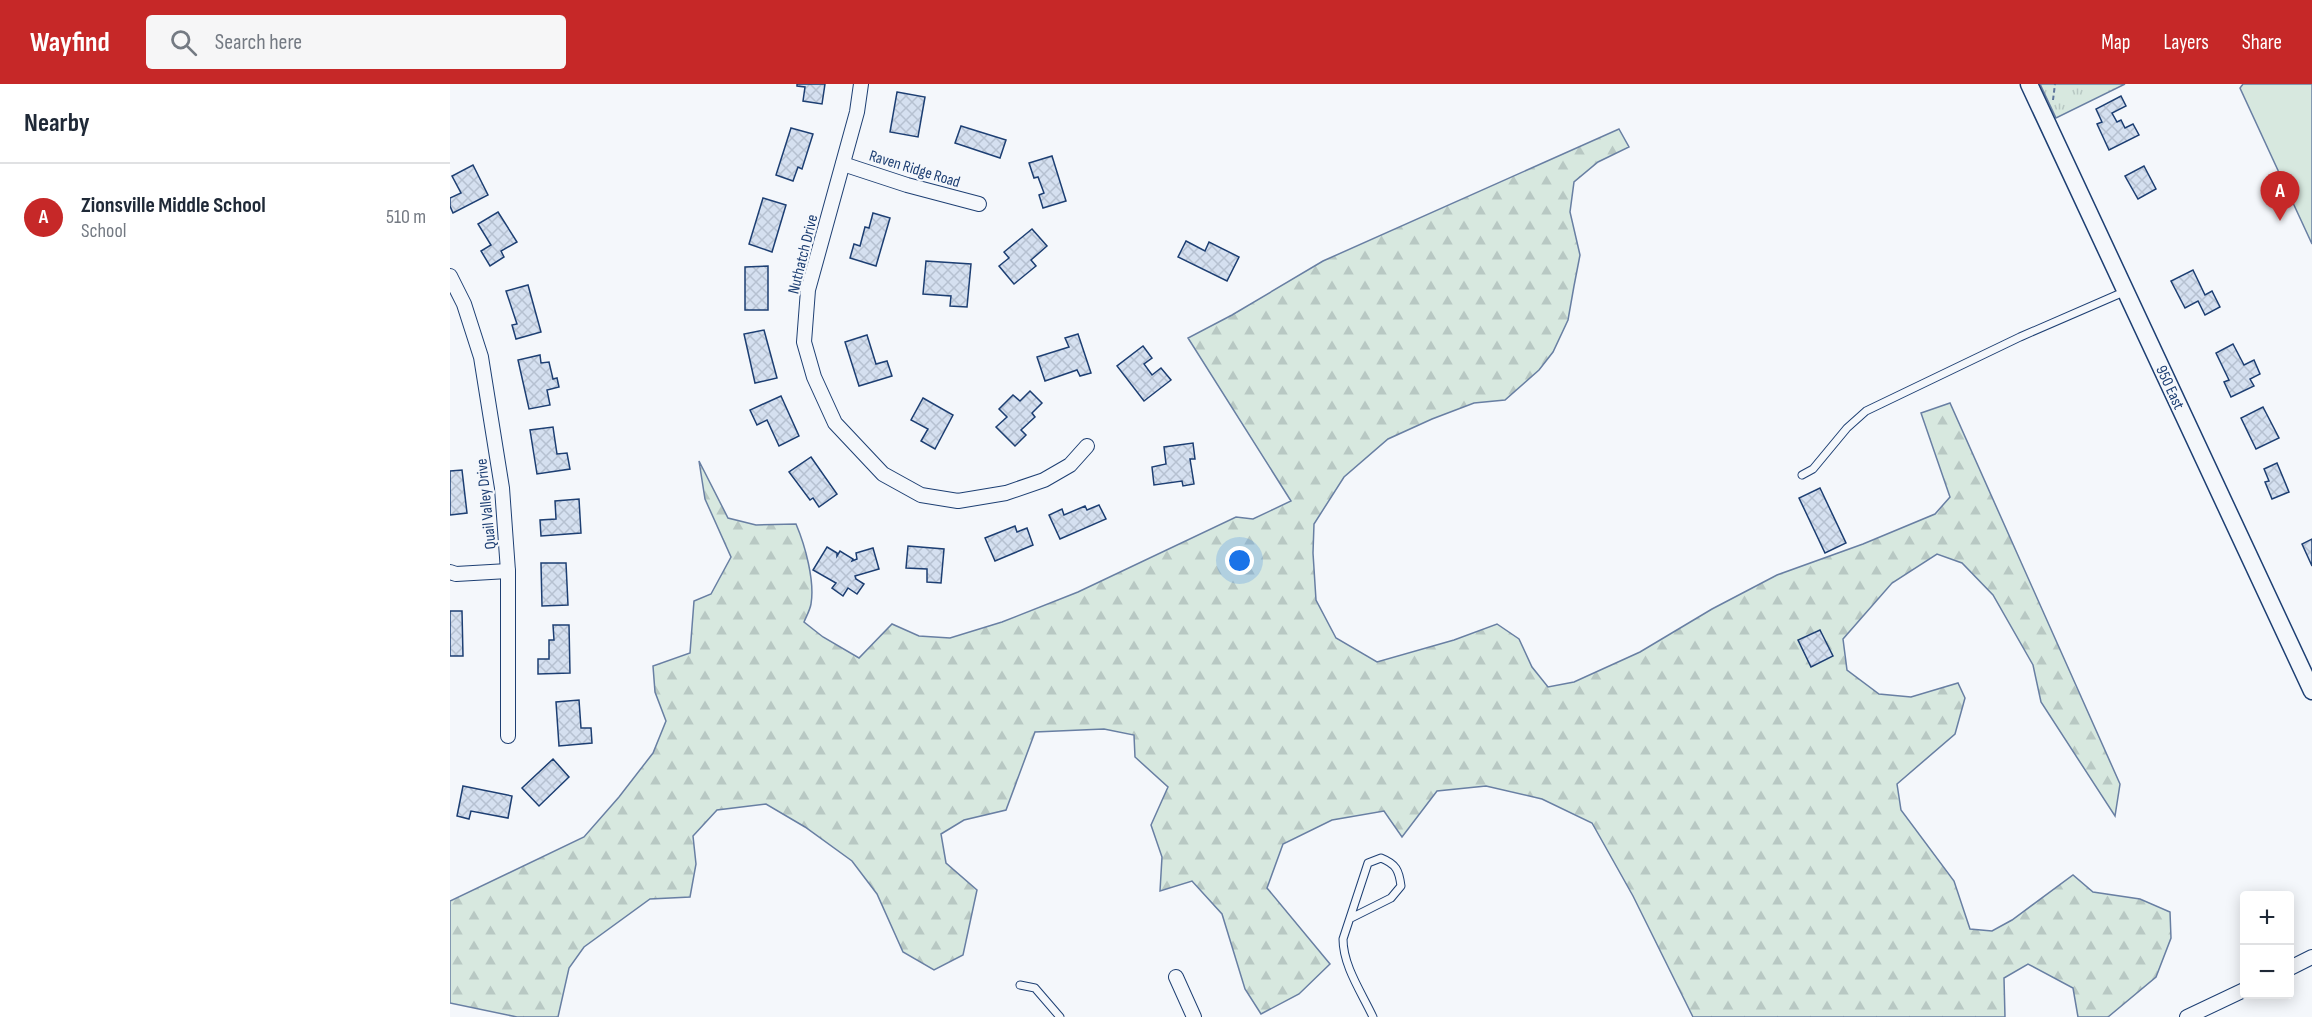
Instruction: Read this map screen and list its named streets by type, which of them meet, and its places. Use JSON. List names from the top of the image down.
{
  "streets": {
    "street": [
      "Raven Ridge Road",
      "Nuthatch Drive",
      "950 East",
      "Quail Valley Drive"
    ]
  },
  "crossings": [
    ["Raven Ridge Road", "Nuthatch Drive"]
  ],
  "page": {
    "header": "Wayfind",
    "search": "Search here",
    "nav": ["Map", "Layers", "Share"],
    "heading": "Nearby",
    "list": [
      {
        "mark": "A",
        "name": "Zionsville Middle School",
        "note": "School",
        "value": "510 m"
      }
    ],
    "pins": "A",
    "map_buttons": ["+", "−"]
  }
}
